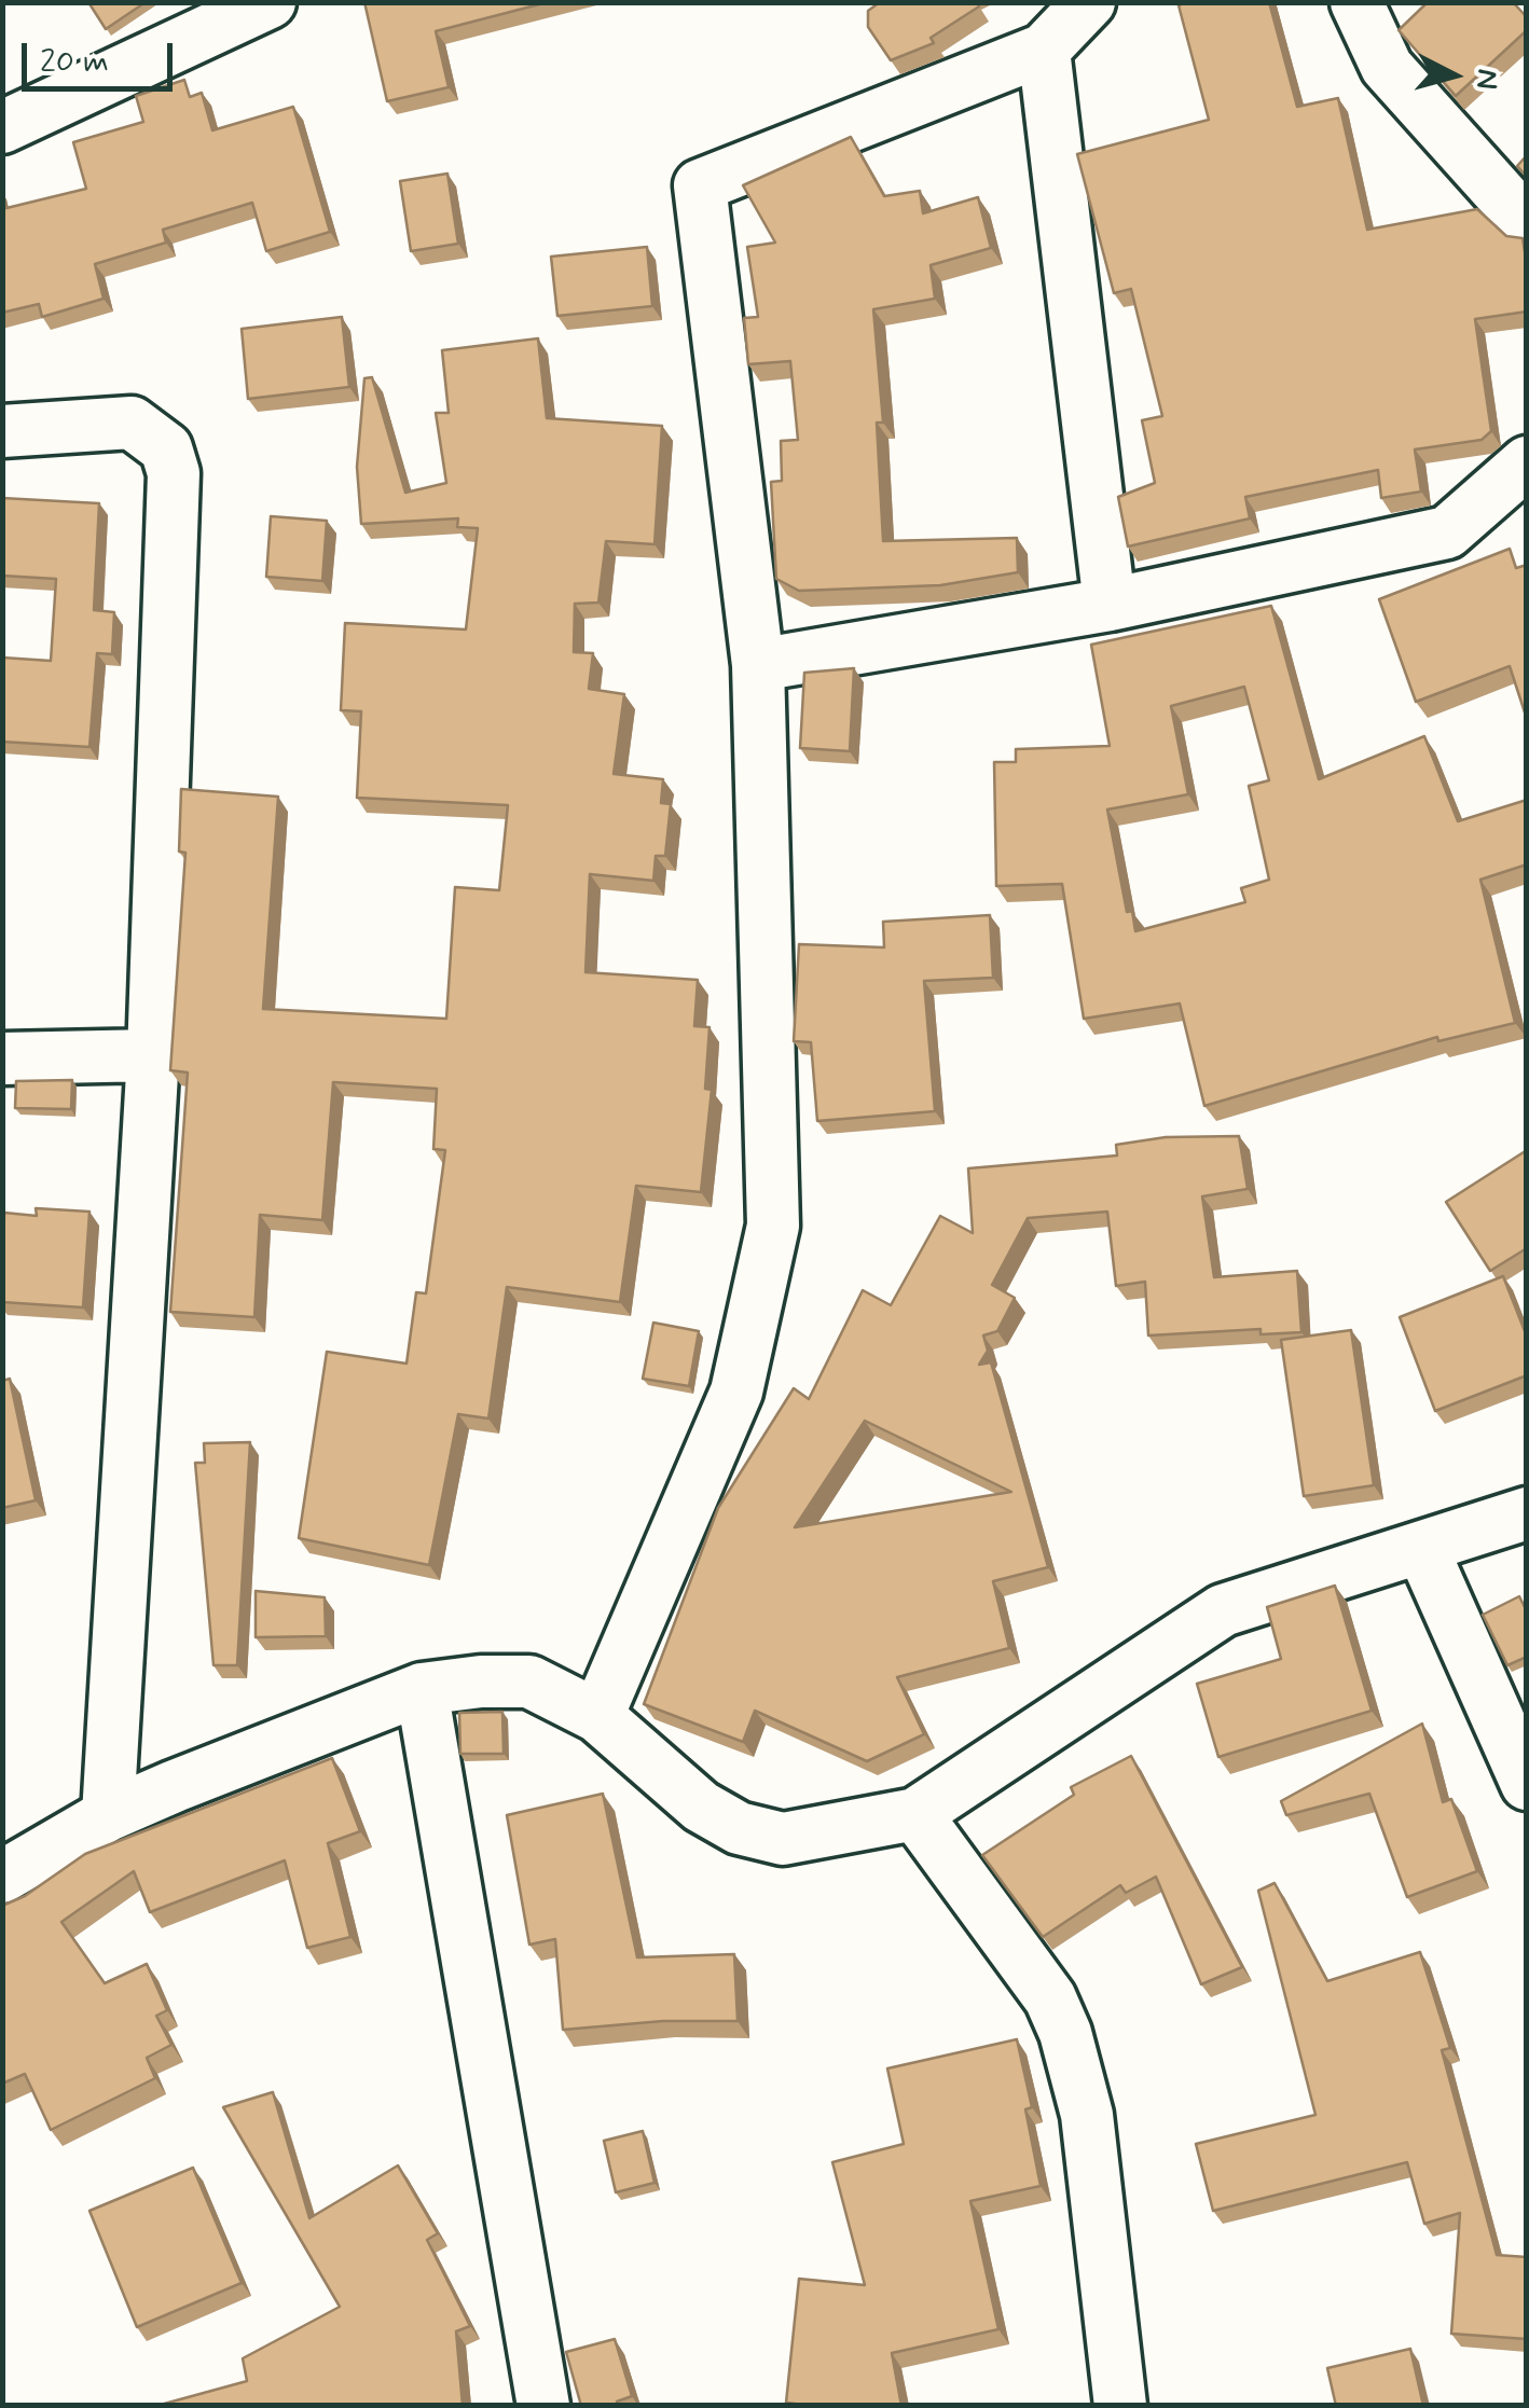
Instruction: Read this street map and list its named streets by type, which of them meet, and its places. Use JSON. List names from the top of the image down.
{
  "scale_bar": "20 m",
  "north": "right"
}
